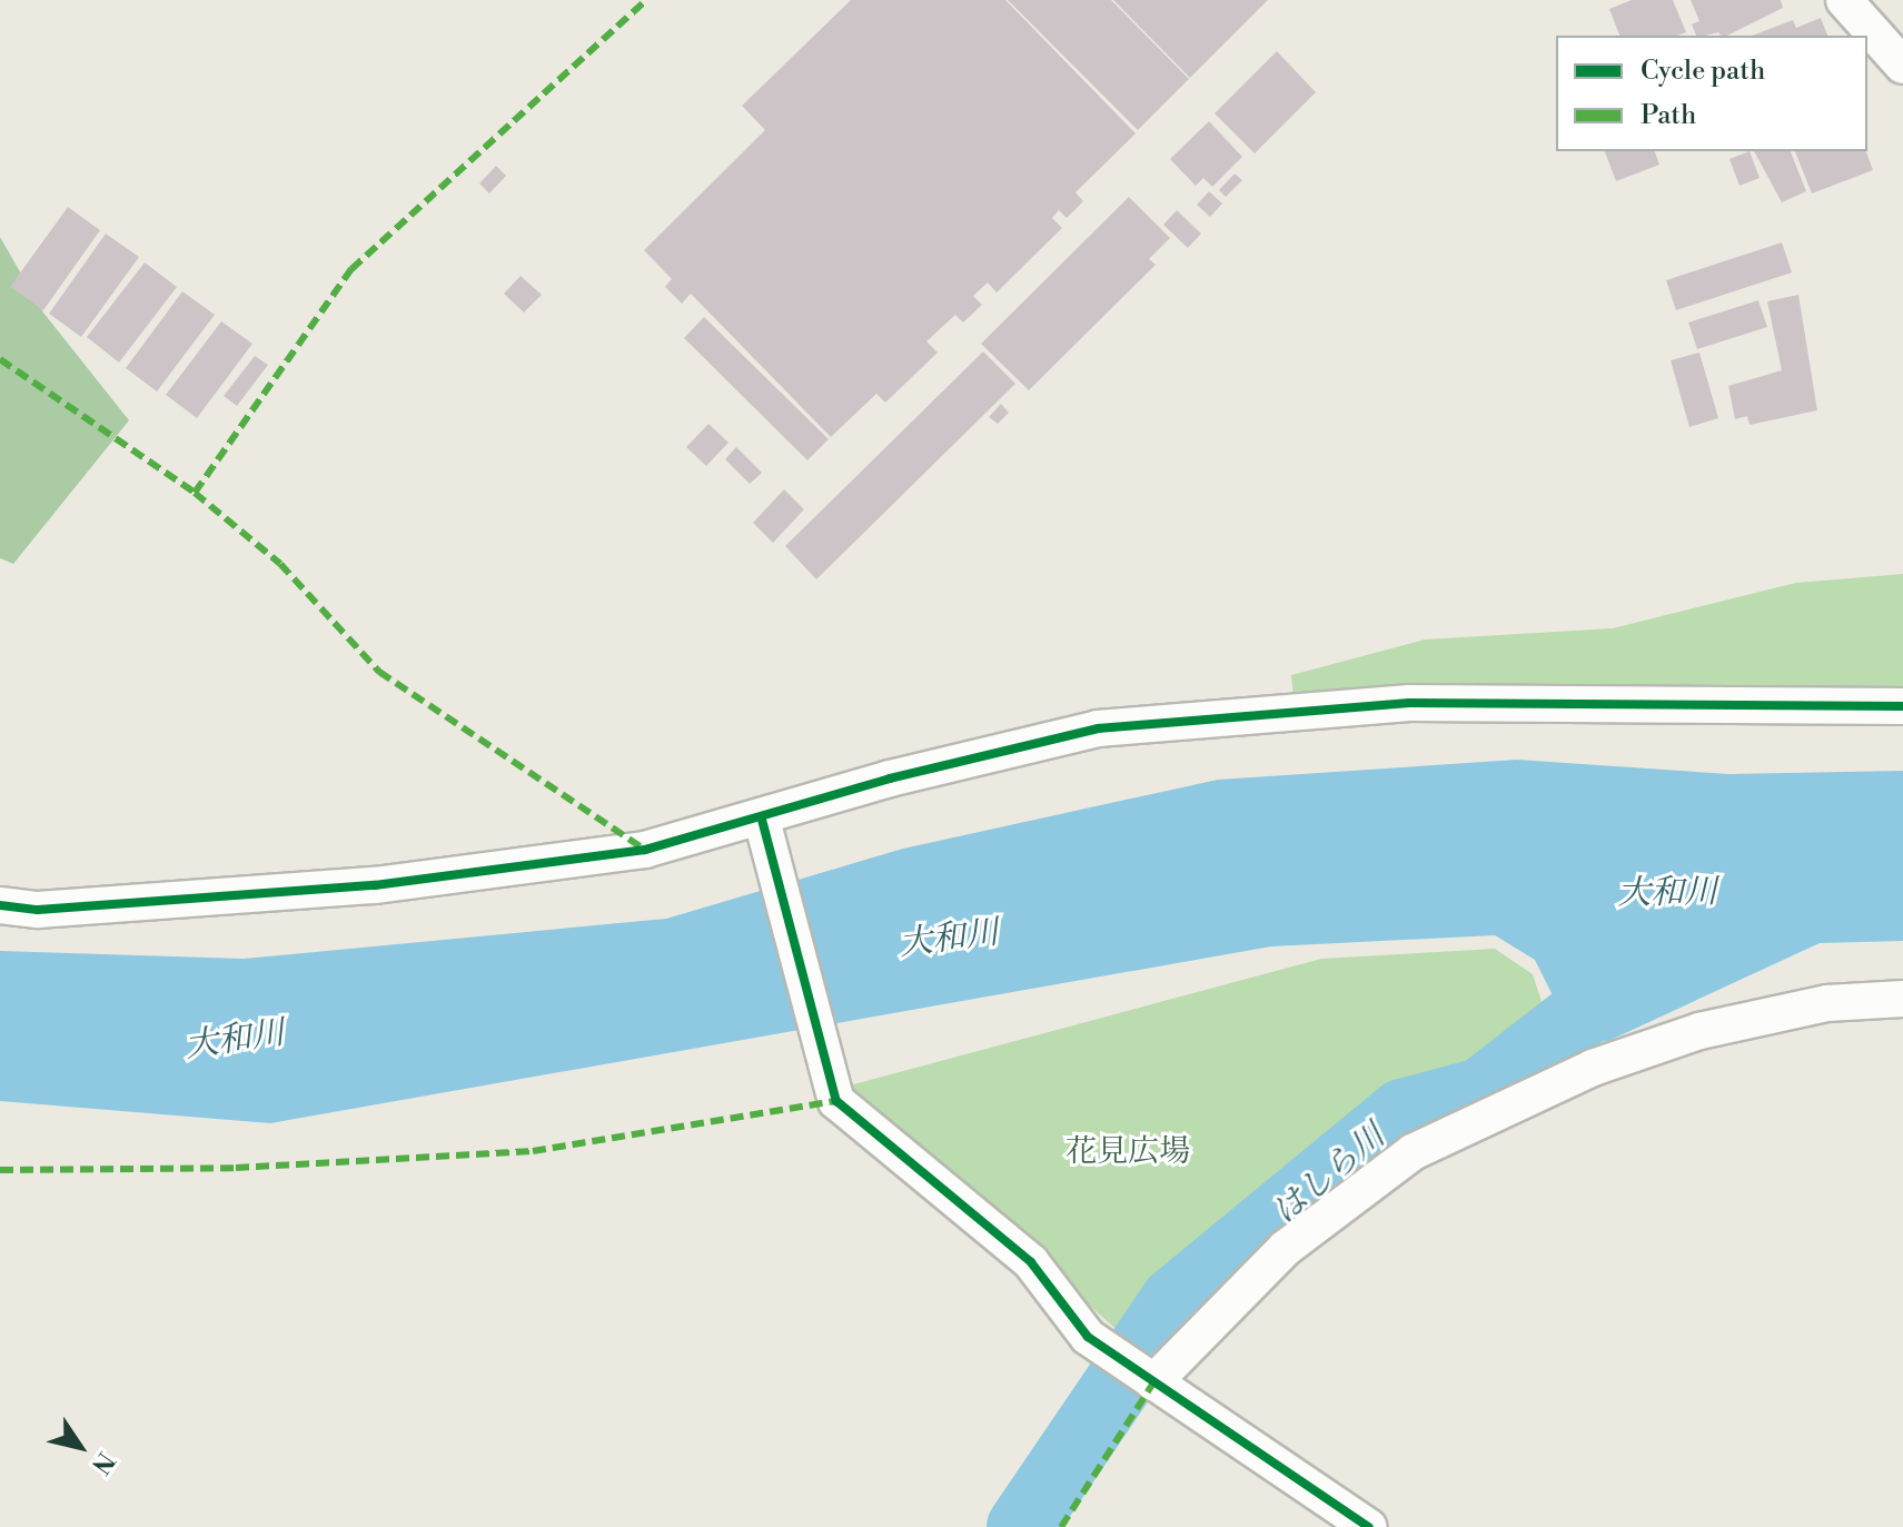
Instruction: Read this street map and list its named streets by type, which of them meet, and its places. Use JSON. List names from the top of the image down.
{
  "water": ["大和川", "はしら川"],
  "parks": ["花見広場"],
  "legend": ["Cycle path", "Path"],
  "north": "bottom right"
}
